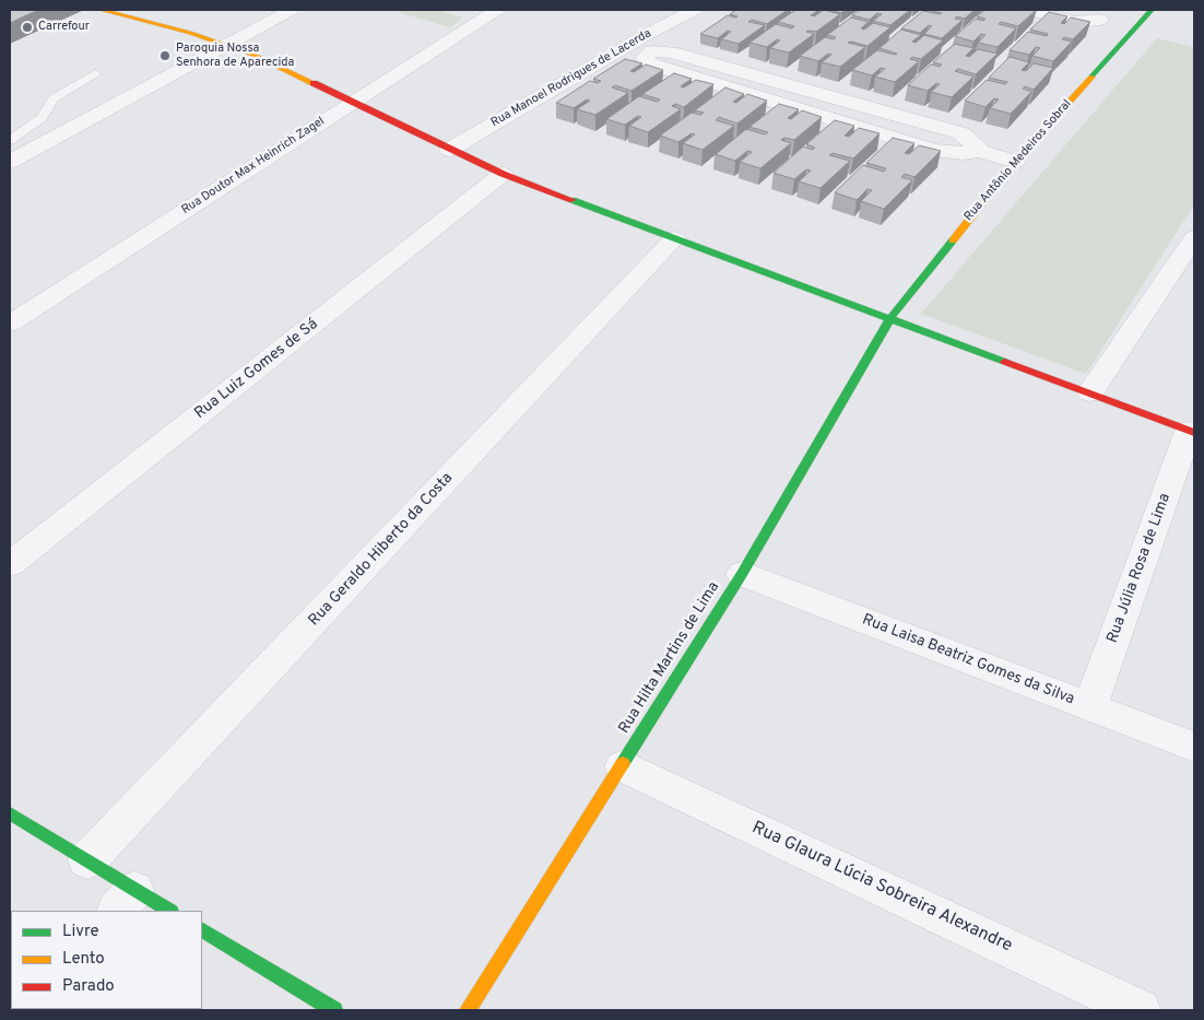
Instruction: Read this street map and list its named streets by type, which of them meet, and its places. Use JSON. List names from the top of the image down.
{
  "streets": {
    "street": [
      "Rua Manoel Rodrigues de Lacerda",
      "Rua Antônio Medeiros Sobral",
      "Rua Doutor Max Heinrich Zagel",
      "Rua Luiz Gomes de Sá",
      "Rua Geraldo Hiberto da Costa",
      "Rua Júlia Rosa de Lima",
      "Rua Hilta Martins de Lima",
      "Rua Laisa Beatriz Gomes da Silva",
      "Rua Glaura Lúcia Sobreira Alexandre"
    ]
  },
  "crossings": [
    ["Rua Antônio Medeiros Sobral", "Rua Hilta Martins de Lima"],
    ["Rua Júlia Rosa de Lima", "Rua Laisa Beatriz Gomes da Silva"],
    ["Rua Hilta Martins de Lima", "Rua Laisa Beatriz Gomes da Silva"],
    ["Rua Hilta Martins de Lima", "Rua Glaura Lúcia Sobreira Alexandre"]
  ],
  "places": ["Carrefour", "Paroquia Nossa Senhora de Aparecida"],
  "legend": ["Livre", "Lento", "Parado"]
}
